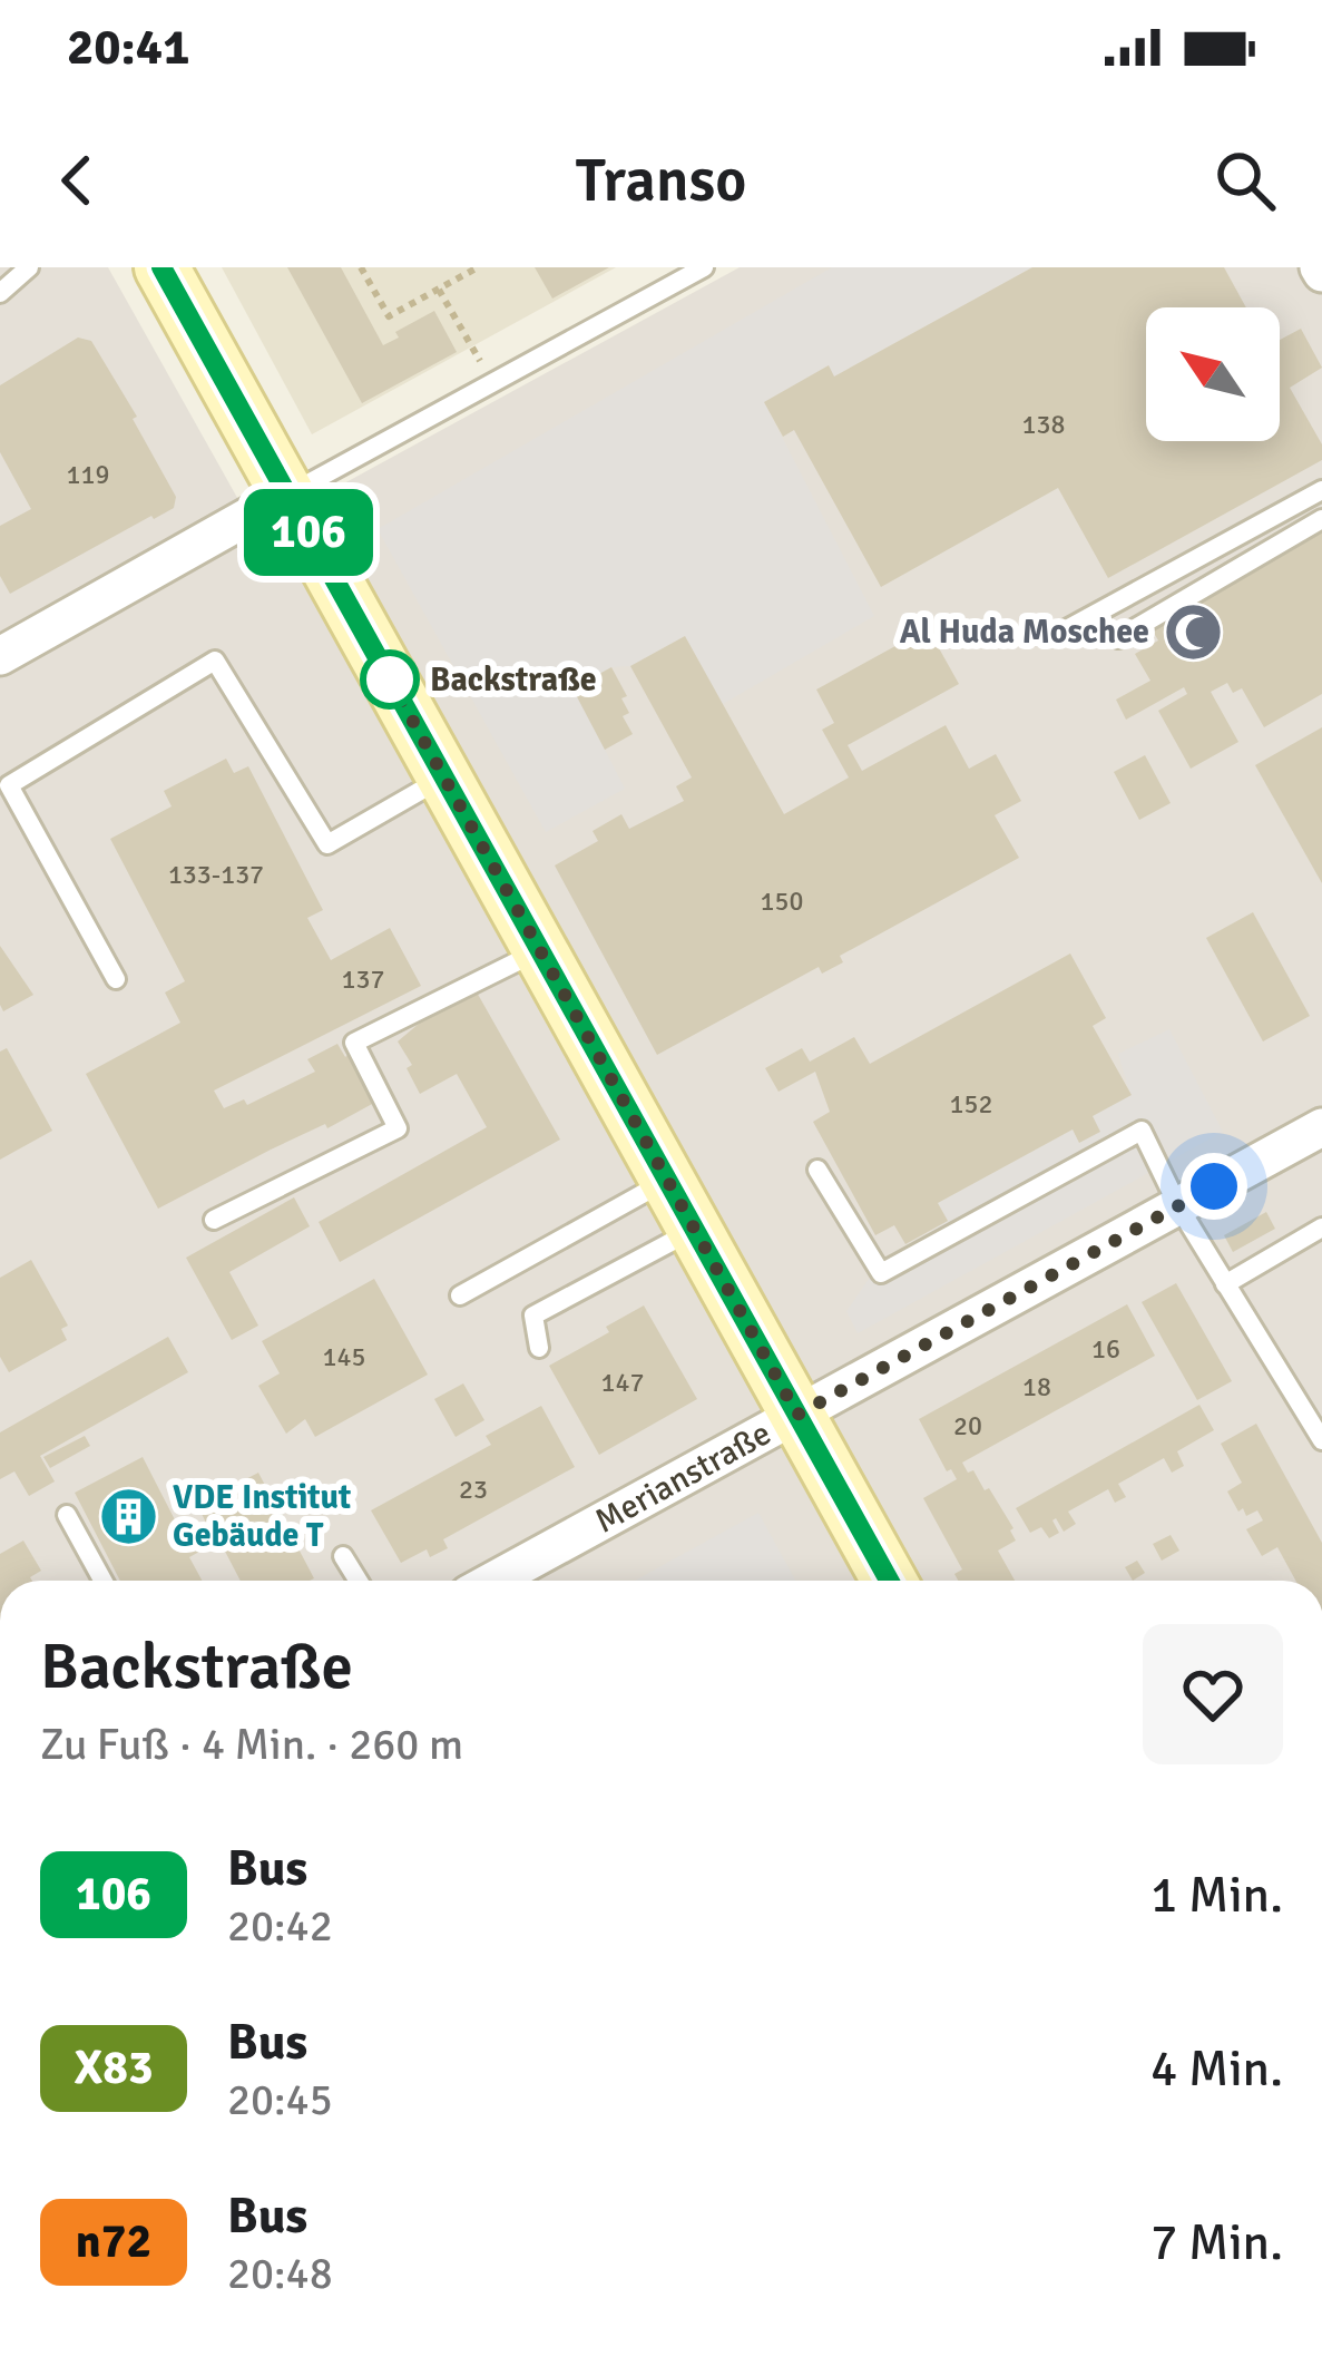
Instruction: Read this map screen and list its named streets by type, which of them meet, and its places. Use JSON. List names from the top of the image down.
{
  "streets": {
    "street": ["Merianstraße"]
  },
  "places": {
    "mosque": ["Al Huda Moschee"],
    "other": ["Backstraße"],
    "building": ["VDE Institut Gebäude T"]
  },
  "lines": ["bus line 106"],
  "house_numbers": [
    "138",
    "119",
    "133-137",
    "150",
    "137",
    "152",
    "16",
    "145",
    "147",
    "18",
    "20",
    "23"
  ],
  "north": "top left",
  "page": {
    "status": "20:41",
    "header": "Transo",
    "on_map": "106",
    "heading": ["Backstraße", "Zu Fuß · 4 Min. · 260 m"],
    "list": [
      {
        "mark": "106",
        "name": "Bus",
        "note": "20:42",
        "value": "1 Min."
      },
      {
        "mark": "X83",
        "name": "Bus",
        "note": "20:45",
        "value": "4 Min."
      },
      {
        "mark": "n72",
        "name": "Bus",
        "note": "20:48",
        "value": "7 Min."
      }
    ]
  }
}
